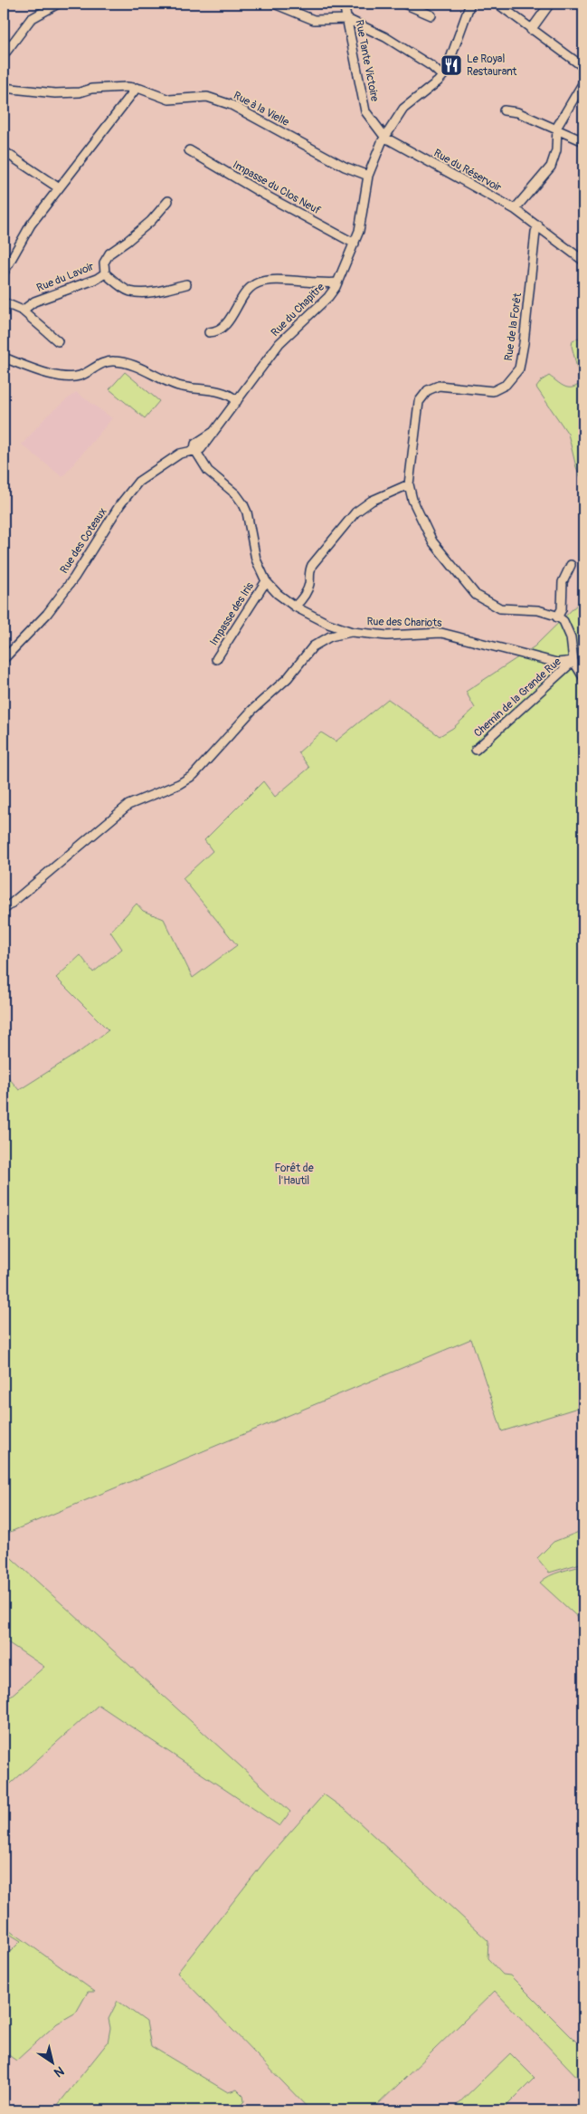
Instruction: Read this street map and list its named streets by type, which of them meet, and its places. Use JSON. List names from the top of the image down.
{
  "streets": {
    "street": [
      "Rue Tante Victoire",
      "Rue à la Vielle",
      "Rue du Réservoir",
      "Impasse du Clos Neuf",
      "Rue du Lavoir",
      "Rue du Chapitre",
      "Rue de la Forêt",
      "Rue des Coteaux",
      "Impasse des Iris",
      "Rue des Chariots",
      "Chemin de la Grande Rue"
    ]
  },
  "crossings": [
    ["Rue Tante Victoire", "Rue du Réservoir"],
    ["Rue Tante Victoire", "Rue du Chapitre"],
    ["Rue à la Vielle", "Rue du Chapitre"],
    ["Rue du Réservoir", "Rue du Chapitre"],
    ["Rue du Réservoir", "Rue de la Forêt"],
    ["Impasse du Clos Neuf", "Rue du Chapitre"],
    ["Rue du Chapitre", "Rue des Coteaux"],
    ["Rue du Chapitre", "Rue des Chariots"],
    ["Rue des Coteaux", "Rue des Chariots"],
    ["Impasse des Iris", "Rue des Chariots"],
    ["Rue des Chariots", "Chemin de la Grande Rue"]
  ],
  "parks": ["Forêt de l'Hautil"],
  "places": {
    "restaurant": ["Le Royal Restaurant"]
  },
  "north": "bottom right"
}
